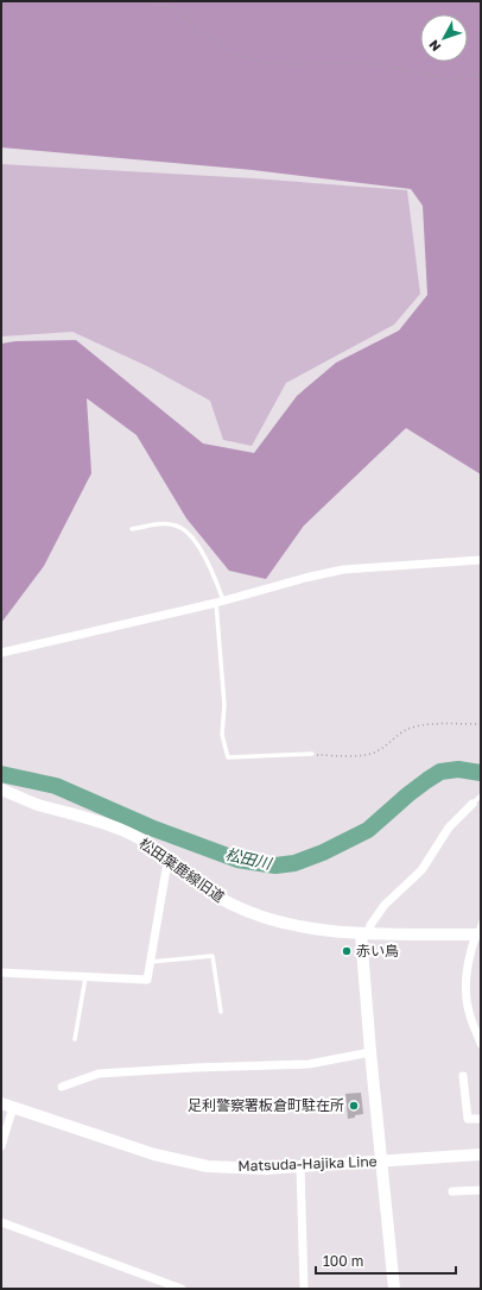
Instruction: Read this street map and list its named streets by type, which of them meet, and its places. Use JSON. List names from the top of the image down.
{
  "streets": {
    "street": ["松田葉鹿線旧道", "Matsuda-Hajika Line"]
  },
  "water": ["松田川"],
  "places": ["赤い鳥", "足利警察署板倉町駐在所"],
  "scale_bar": "100 m",
  "north": "bottom left"
}
